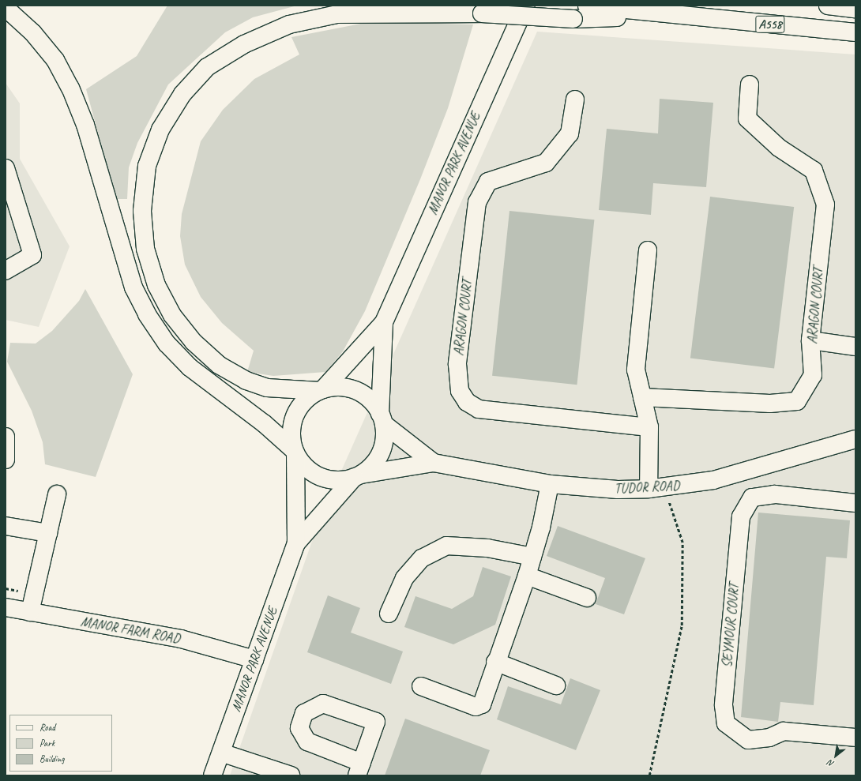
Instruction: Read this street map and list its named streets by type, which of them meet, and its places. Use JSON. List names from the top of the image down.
{
  "streets": {
    "street": [
      "A558",
      "MANOR PARK AVENUE",
      "ARAGON COURT",
      "TUDOR ROAD",
      "SEYMOUR COURT",
      "MANOR FARM ROAD"
    ]
  },
  "crossings": [
    ["MANOR PARK AVENUE", "TUDOR ROAD"],
    ["MANOR PARK AVENUE", "MANOR FARM ROAD"]
  ],
  "legend": ["Road", "Park", "Building"],
  "north": "bottom left"
}
